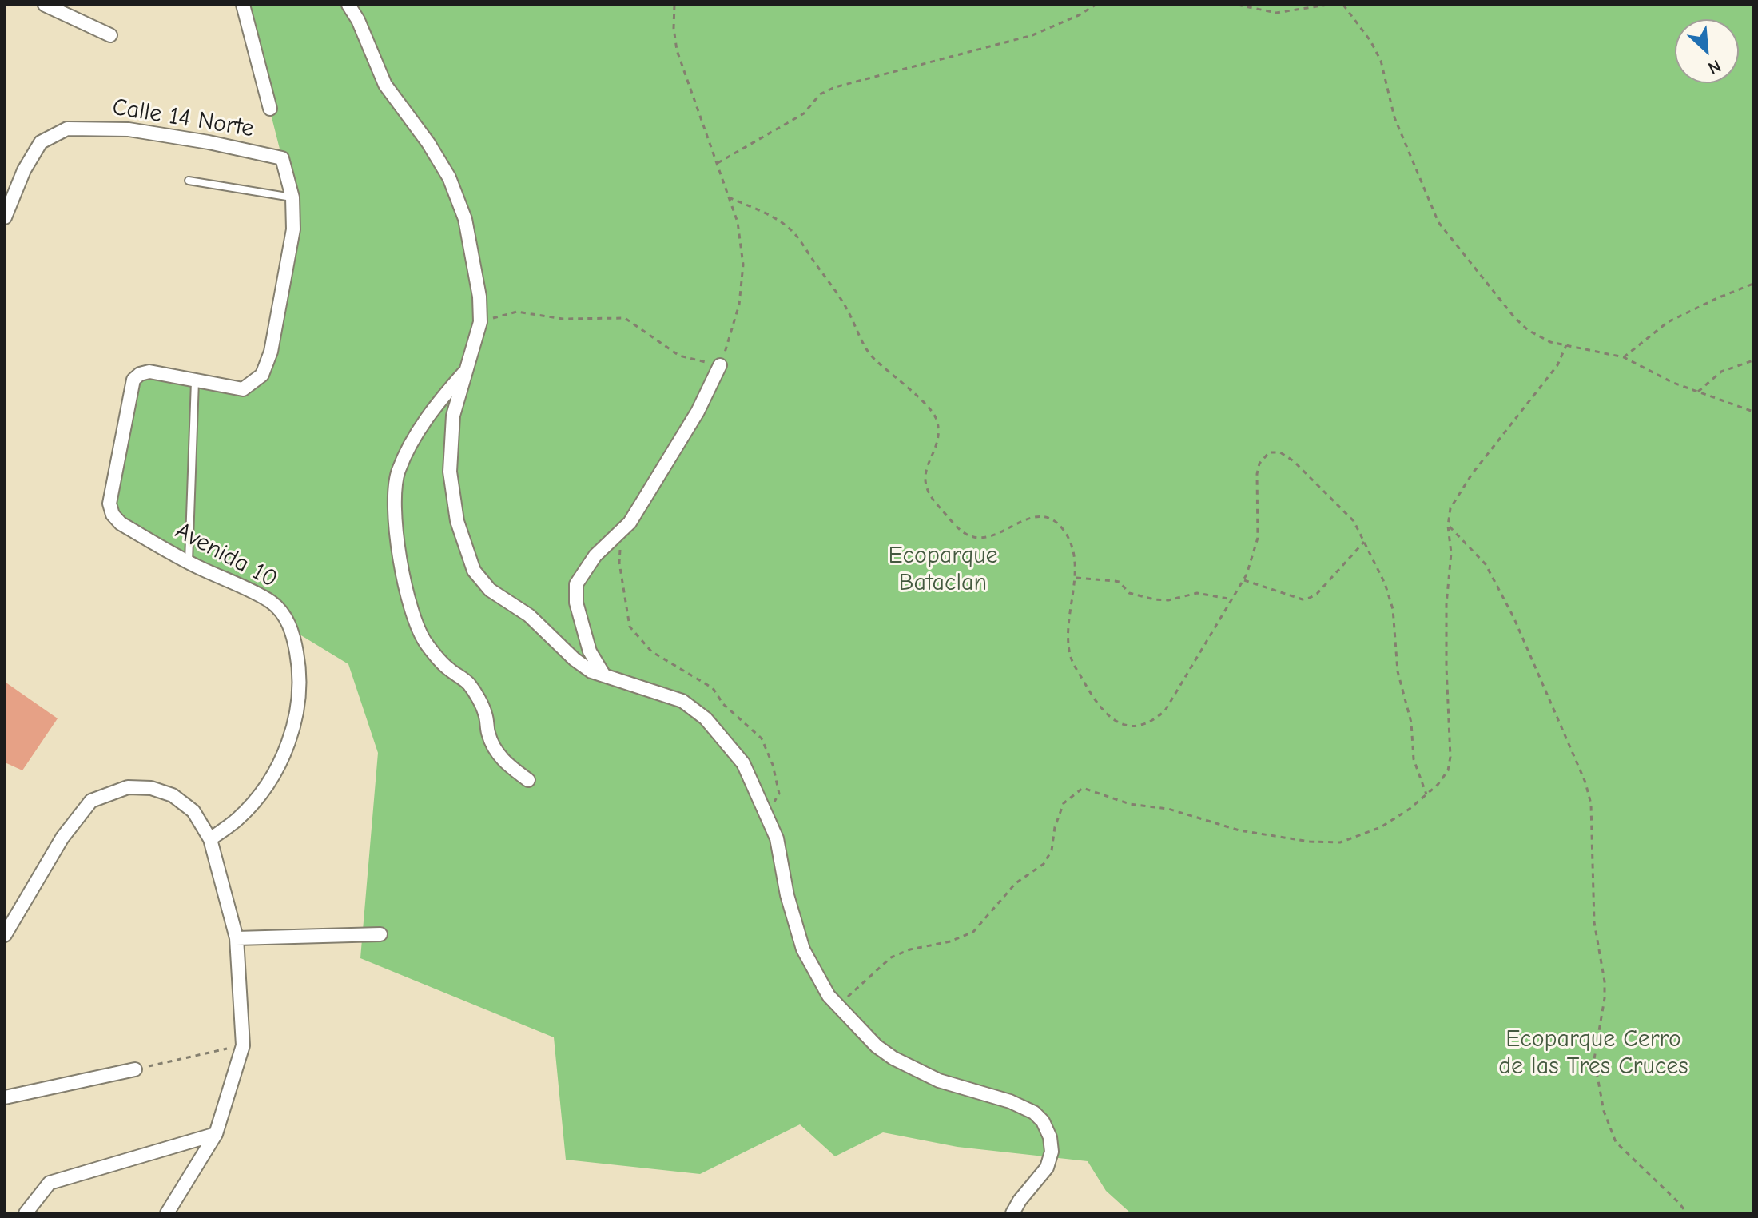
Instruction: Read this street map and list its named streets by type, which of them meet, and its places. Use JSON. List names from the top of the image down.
{
  "streets": {
    "street": ["Calle 14 Norte", "Avenida 10"]
  },
  "crossings": [
    ["Calle 14 Norte", "Avenida 10"]
  ],
  "parks": ["Ecoparque Bataclan", "Ecoparque Cerro de las Tres Cruces"],
  "north": "bottom right"
}
